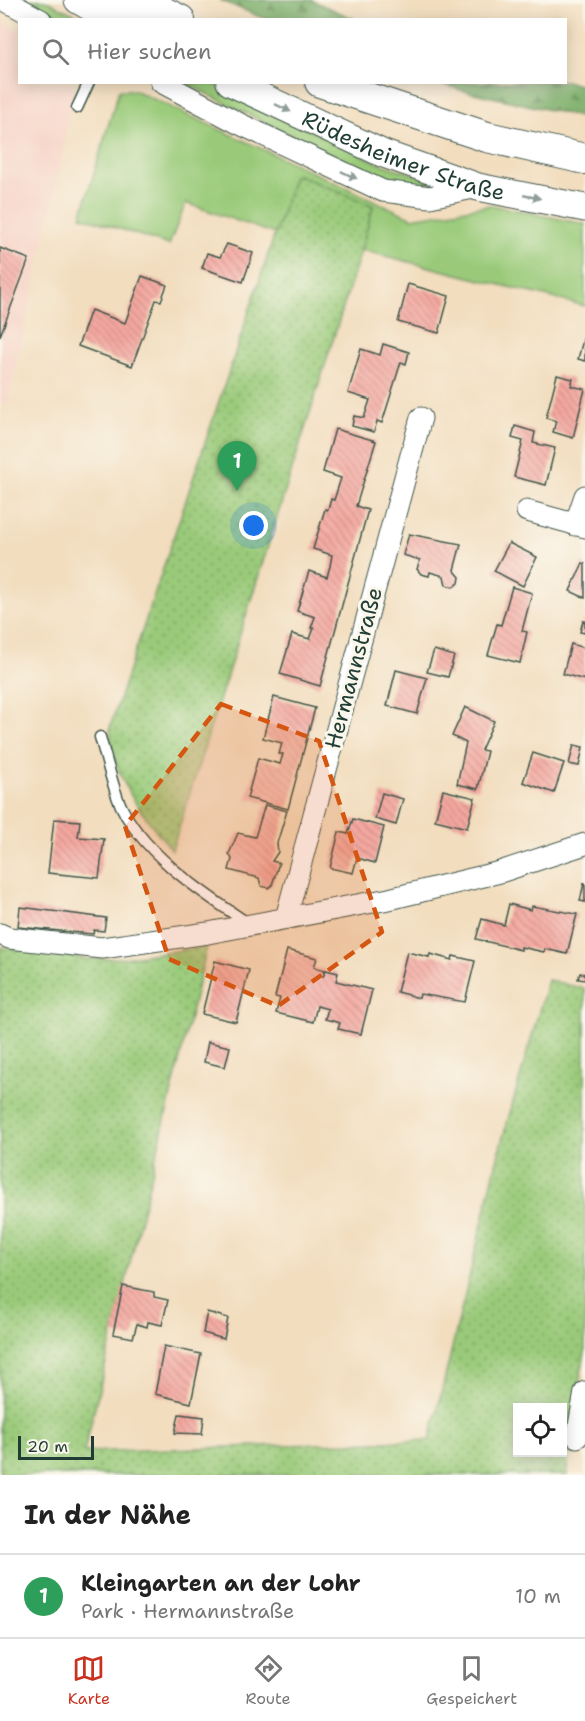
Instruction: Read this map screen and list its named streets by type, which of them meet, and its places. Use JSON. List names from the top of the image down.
{
  "streets": {
    "street": ["Rüdesheimer Straße", "Hermannstraße"]
  },
  "scale_bar": "20 m",
  "page": {
    "search": "Hier suchen",
    "pins": "1",
    "scale": "20 m",
    "heading": "In der Nähe",
    "list": [
      {
        "mark": "1",
        "name": "Kleingarten an der Lohr",
        "note": "Park · Hermannstraße",
        "value": "10 m"
      }
    ],
    "nav": ["Karte", "Route", "Gespeichert"]
  }
}
